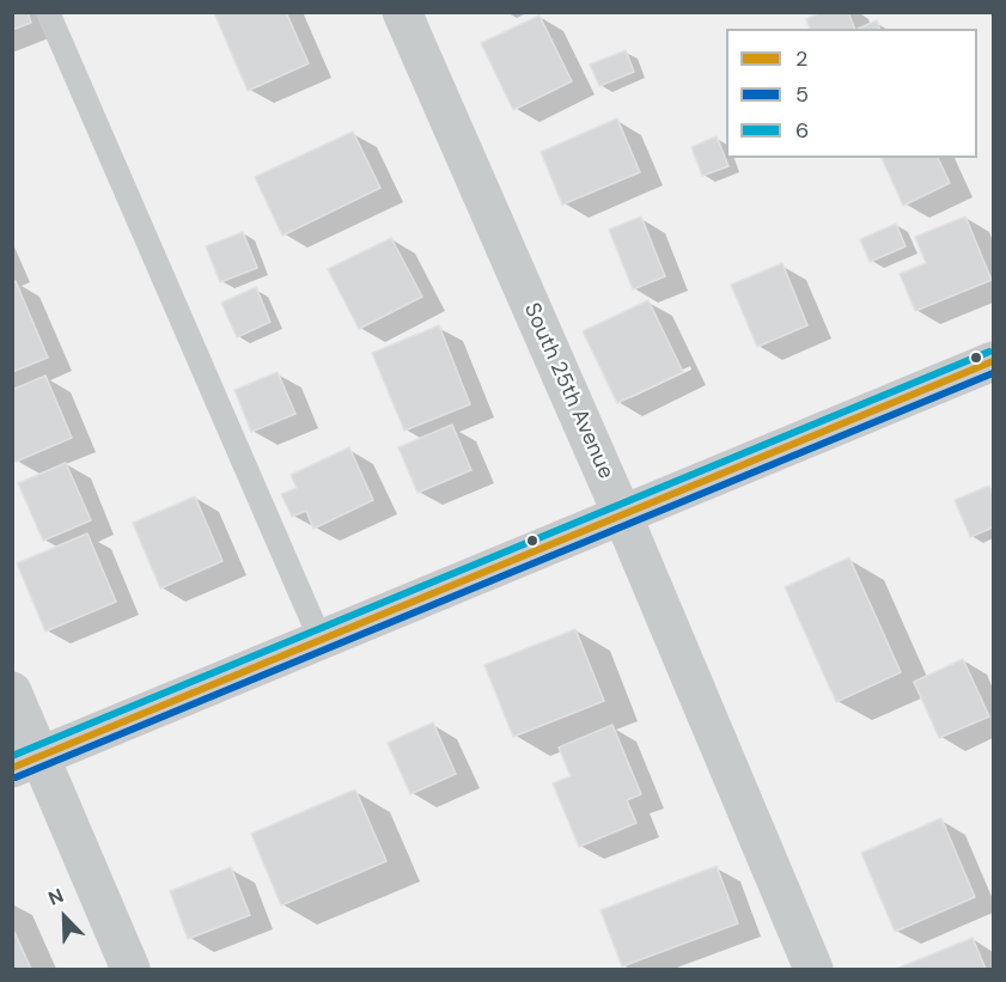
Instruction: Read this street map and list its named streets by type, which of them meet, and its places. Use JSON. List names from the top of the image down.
{
  "streets": {
    "street": ["South 25th Avenue"]
  },
  "lines": ["transit line 6", "transit line 2", "transit line 5"],
  "legend": ["2", "5", "6"],
  "north": "top left"
}
